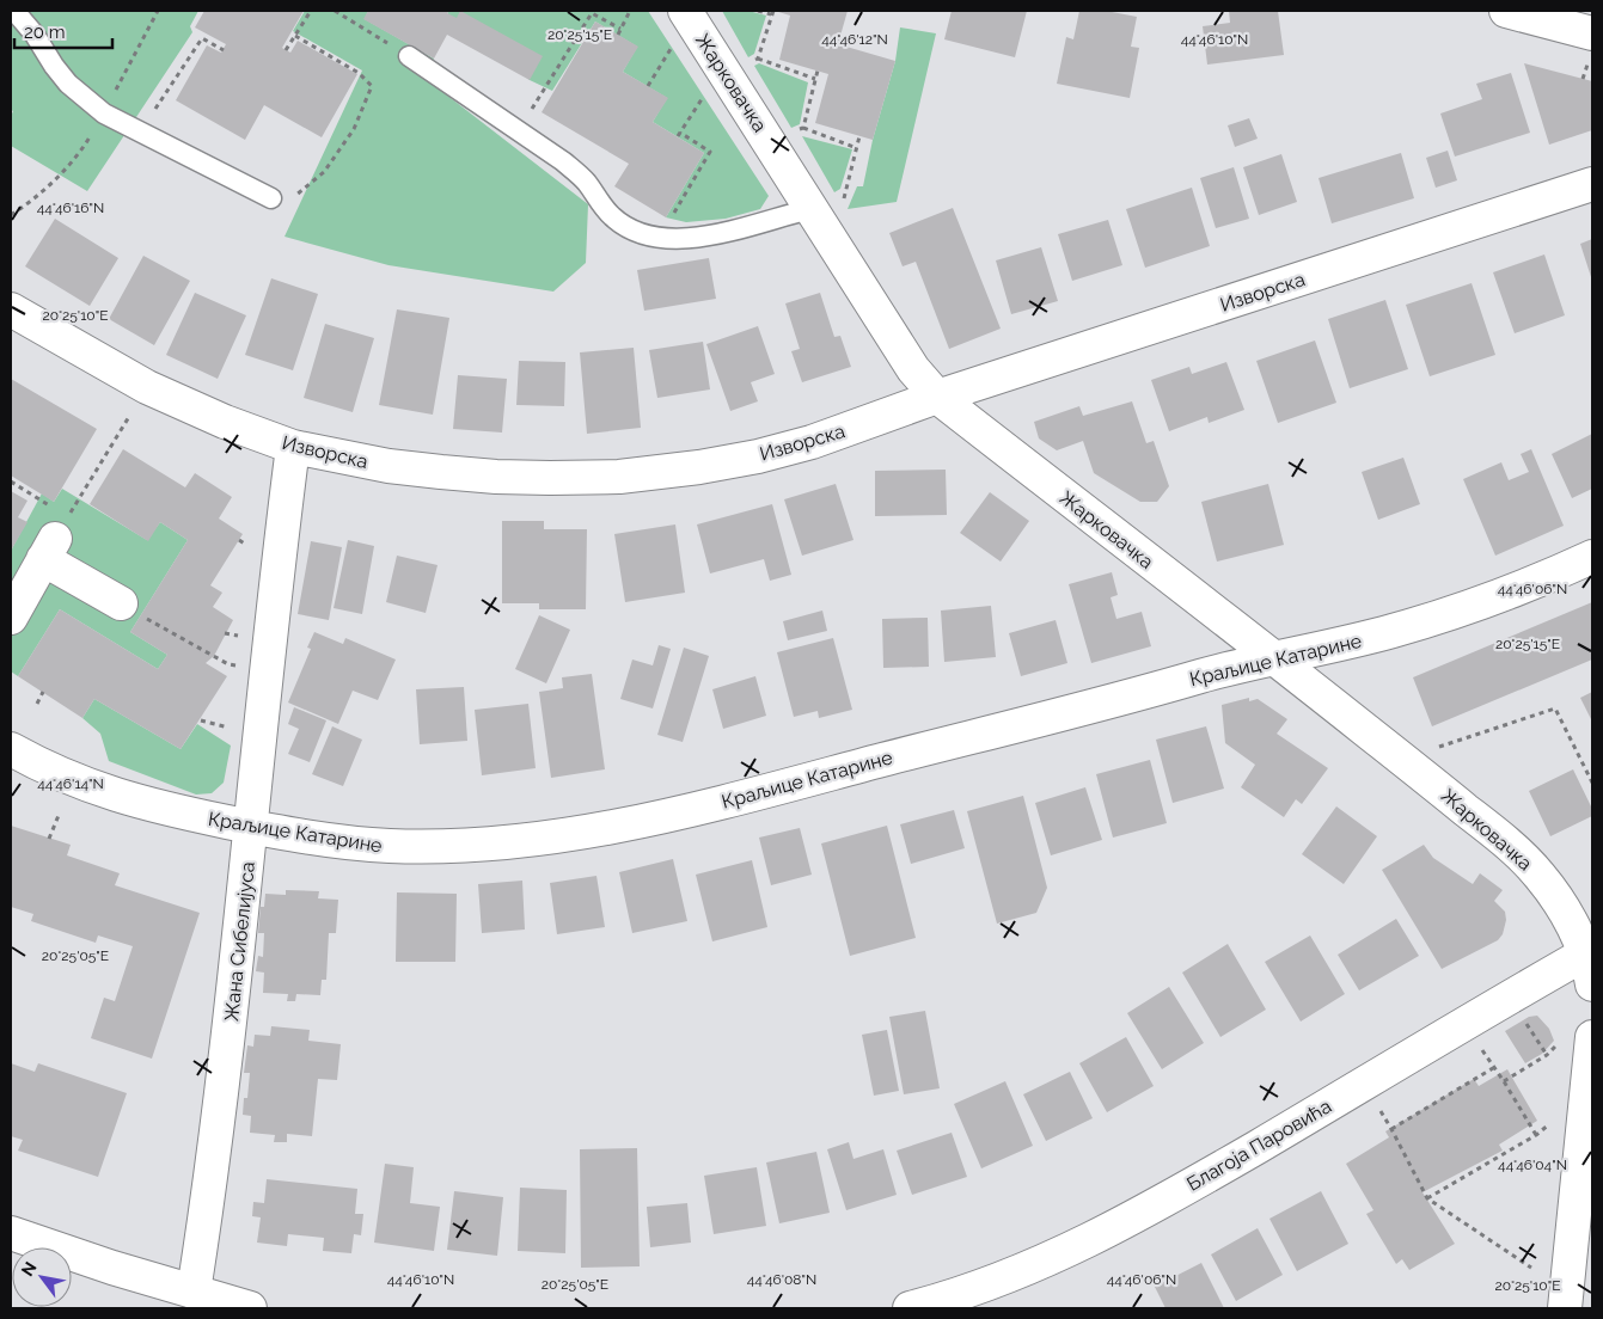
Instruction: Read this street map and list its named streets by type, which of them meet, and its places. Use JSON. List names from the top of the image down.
{
  "streets": {
    "street": [
      "Жарковачка",
      "Изворска",
      "Краљице Катарине",
      "Жана Сибелијуса",
      "Благоја Паровића"
    ]
  },
  "crossings": [
    ["Жарковачка", "Изворска"],
    ["Жарковачка", "Краљице Катарине"],
    ["Жарковачка", "Благоја Паровића"],
    ["Изворска", "Жана Сибелијуса"],
    ["Краљице Катарине", "Жана Сибелијуса"]
  ],
  "scale_bar": "20 m",
  "north": "top left",
  "coordinates": [
    "20°25'15\"E",
    "44°46'12\"N",
    "44°46'10\"N",
    "44°46'16\"N",
    "20°25'10\"E",
    "44°46'06\"N",
    "44°46'14\"N",
    "20°25'05\"E",
    "44°46'04\"N",
    "44°46'08\"N"
  ]
}
